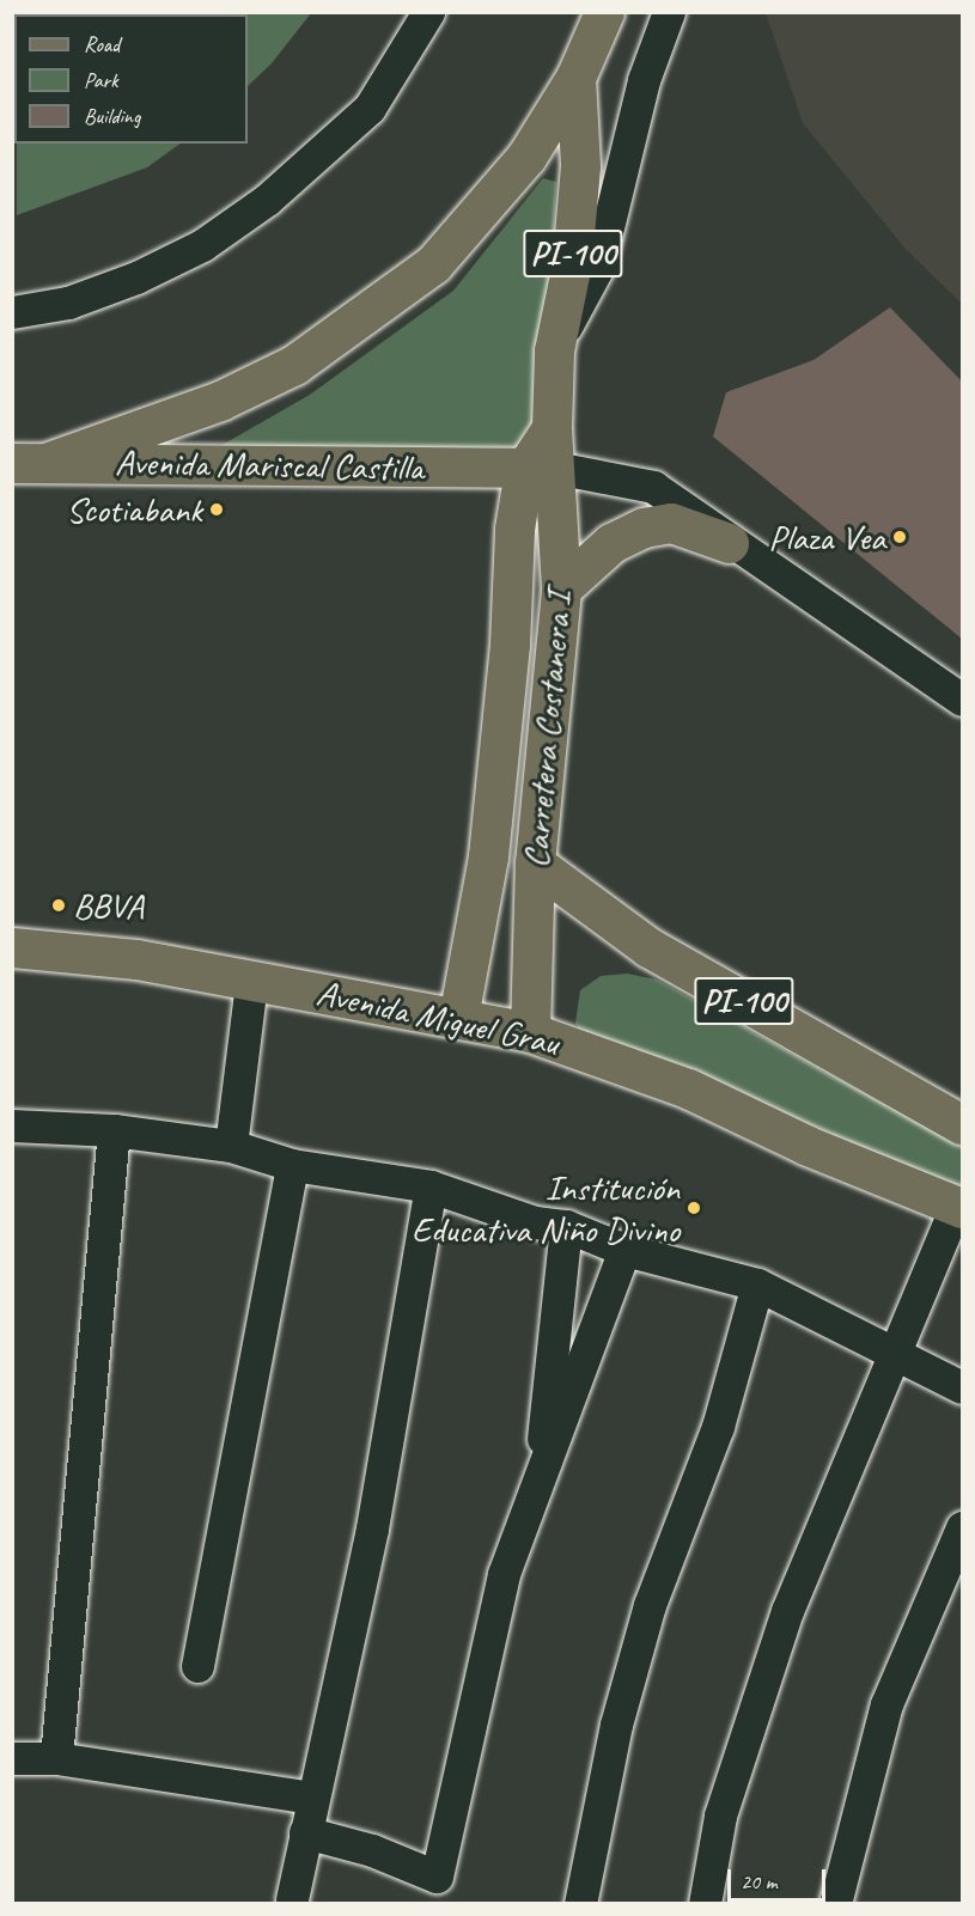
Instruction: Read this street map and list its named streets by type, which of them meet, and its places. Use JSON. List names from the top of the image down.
{
  "streets": {
    "main road": [
      "PI-100",
      "Avenida Mariscal Castilla",
      "Carretera Costanera I",
      "Avenida Miguel Grau"
    ]
  },
  "crossings": [
    ["PI-100", "Carretera Costanera I"],
    ["Avenida Mariscal Castilla", "Carretera Costanera I"],
    ["Carretera Costanera I", "Avenida Miguel Grau"]
  ],
  "places": [
    "Scotiabank",
    "Plaza Vea",
    "BBVA",
    "Institución Educativa Niño Divino"
  ],
  "legend": ["Road", "Park", "Building"],
  "scale_bar": "20 m"
}
